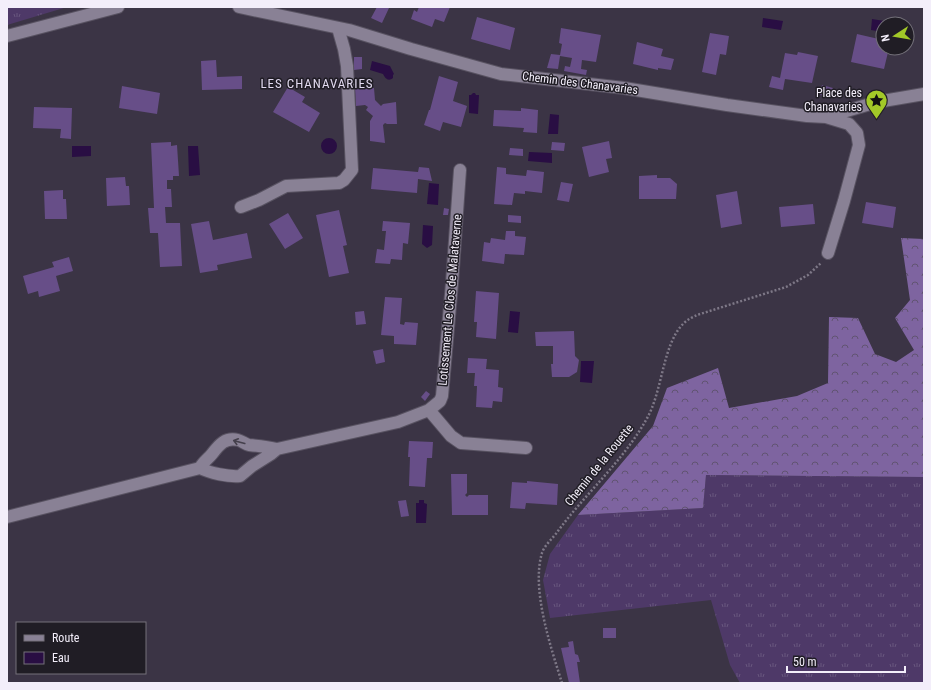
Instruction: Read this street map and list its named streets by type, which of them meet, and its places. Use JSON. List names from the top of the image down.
{
  "streets": {
    "street": ["Chemin des Chanavaries", "Lotissement Le Clos de Malataverne"],
    "path": ["Chemin de la Rouette"]
  },
  "districts": ["LES CHANAVARIES"],
  "places": {
    "place": ["Place des Chanavaries"]
  },
  "legend": ["Route", "Eau"],
  "scale_bar": "50 m",
  "north": "left"
}
